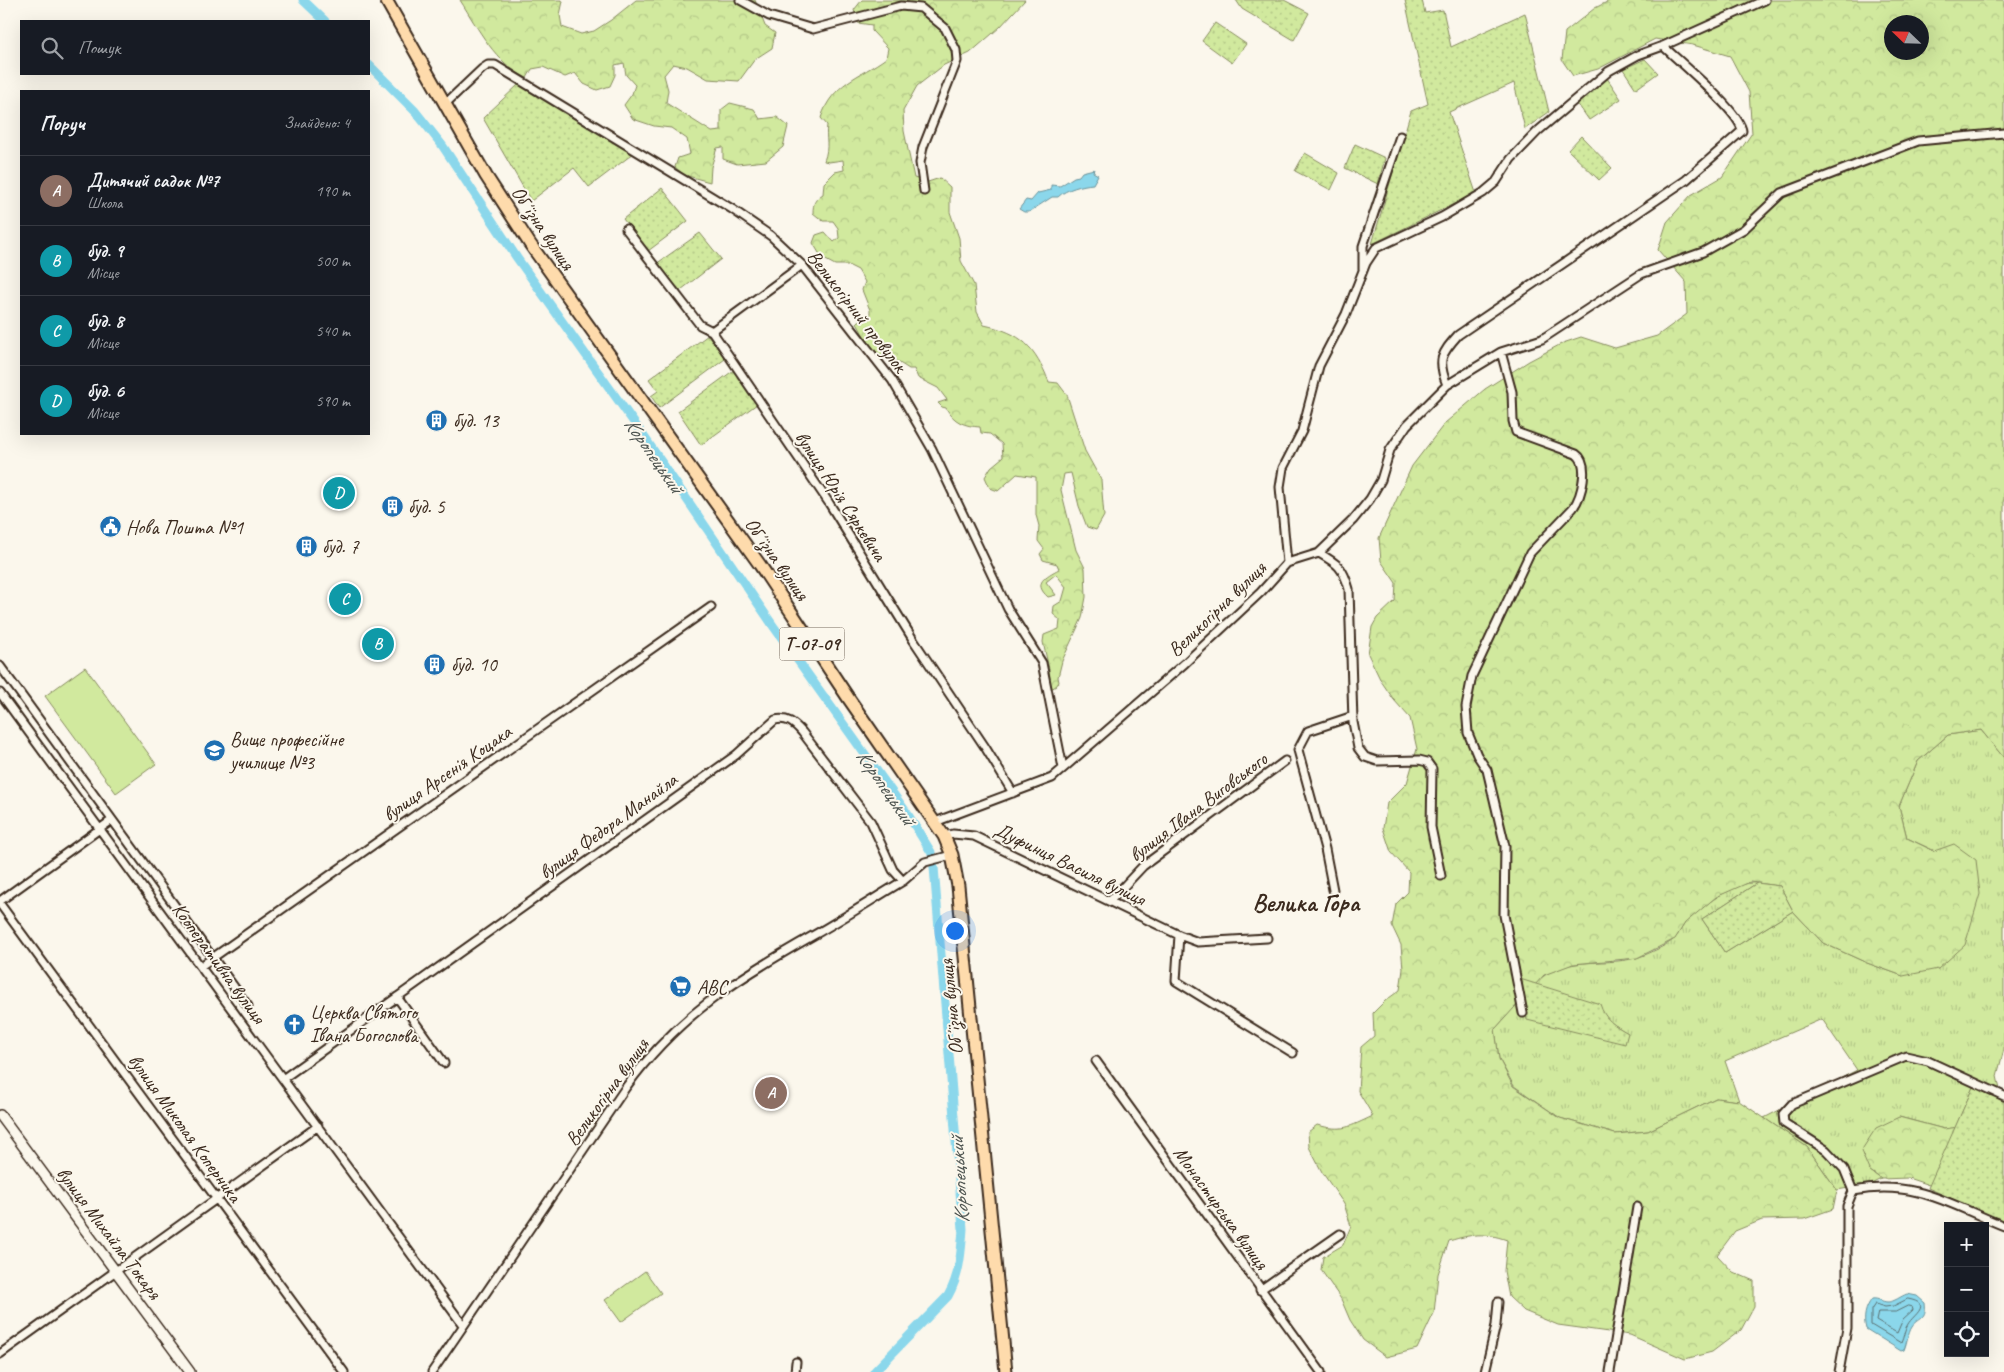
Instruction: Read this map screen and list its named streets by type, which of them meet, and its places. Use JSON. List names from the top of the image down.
{
  "streets": {
    "main road": ["Обʼїзна вулиця", "Т-07-09"],
    "street": [
      "Великогірний провулок",
      "вулиця Юрія Сяркевича",
      "Великогірна вулиця",
      "вулиця Арсенія Коцака",
      "вулиця Івана Виговського",
      "вулиця Федора Манайла",
      "Дуфинця Василя вулиця",
      "Кооперативна вулиця",
      "вулиця Миколая Коперника",
      "Монастирська вулиця",
      "вулиця Михайла Токаря"
    ]
  },
  "crossings": [
    ["Обʼїзна вулиця", "Великогірний провулок"],
    ["Обʼїзна вулиця", "Великогірна вулиця"],
    ["Обʼїзна вулиця", "Дуфинця Василя вулиця"],
    ["Великогірний провулок", "Великогірна вулиця"],
    ["вулиця Юрія Сяркевича", "Великогірна вулиця"],
    ["Великогірна вулиця", "вулиця Федора Манайла"],
    ["Великогірна вулиця", "Кооперативна вулиця"],
    ["вулиця Арсенія Коцака", "Кооперативна вулиця"],
    ["вулиця Івана Виговського", "Дуфинця Василя вулиця"],
    ["вулиця Федора Манайла", "Кооперативна вулиця"]
  ],
  "districts": ["Велика Гора"],
  "water": ["Коропецький"],
  "places": {
    "building": [
      "буд. 13",
      "буд. 5",
      "буд. 7",
      "буд. 10"
    ],
    "public building": ["Нова Пошта №1"],
    "school or university": ["Вище професійне училище №3"],
    "supermarket": ["АВС"],
    "church": ["Церква Святого Івана Богослова"]
  },
  "north": "top left",
  "page": {
    "search": "Пошук",
    "heading": ["Поруч", "Знайдено: 4"],
    "list": [
      {
        "mark": "A",
        "name": "Дитячий садок №7",
        "note": "Школа",
        "value": "190 m"
      },
      {
        "mark": "B",
        "name": "буд. 9",
        "note": "Місце",
        "value": "500 m"
      },
      {
        "mark": "C",
        "name": "буд. 8",
        "note": "Місце",
        "value": "540 m"
      },
      {
        "mark": "D",
        "name": "буд. 6",
        "note": "Місце",
        "value": "590 m"
      }
    ],
    "pins": [
      "D",
      "C",
      "B",
      "A"
    ],
    "map_buttons": ["+", "−"]
  }
}
